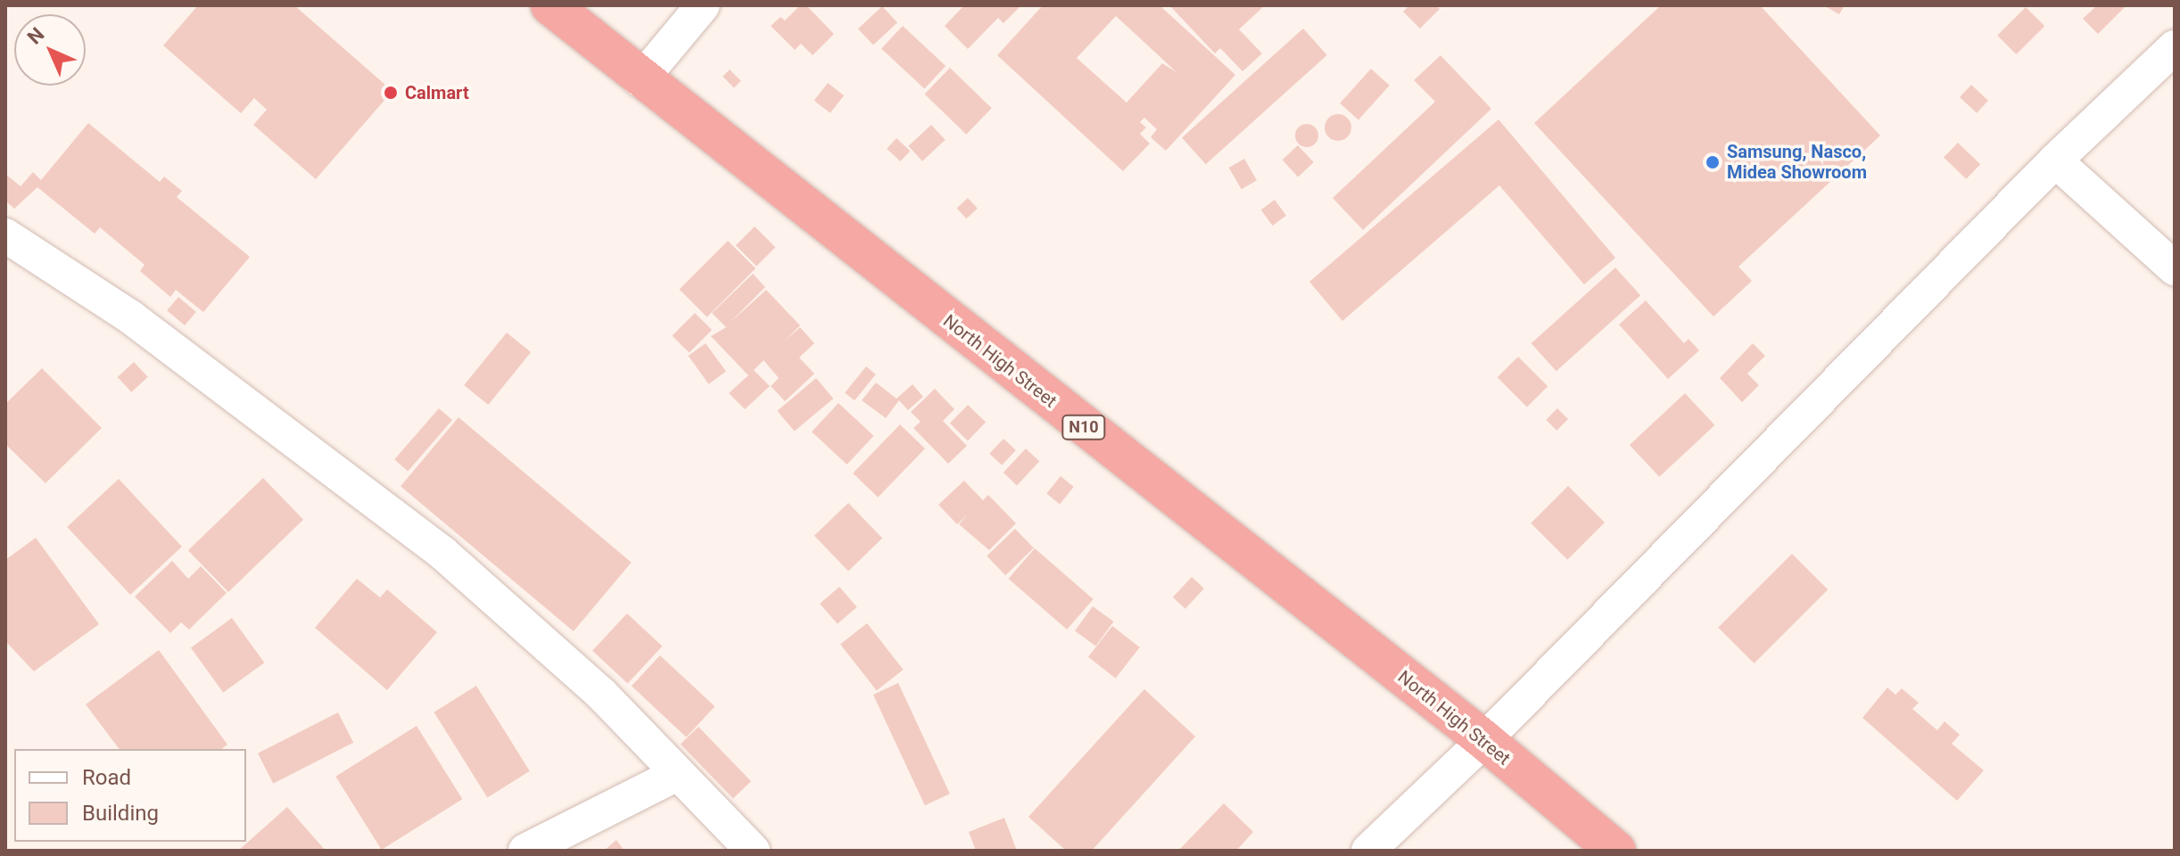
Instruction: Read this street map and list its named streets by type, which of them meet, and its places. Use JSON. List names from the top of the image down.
{
  "streets": {
    "highway": ["North High Street", "N10"]
  },
  "places": ["Calmart", "Samsung, Nasco, Midea Showroom"],
  "legend": ["Road", "Building"],
  "north": "top left"
}
